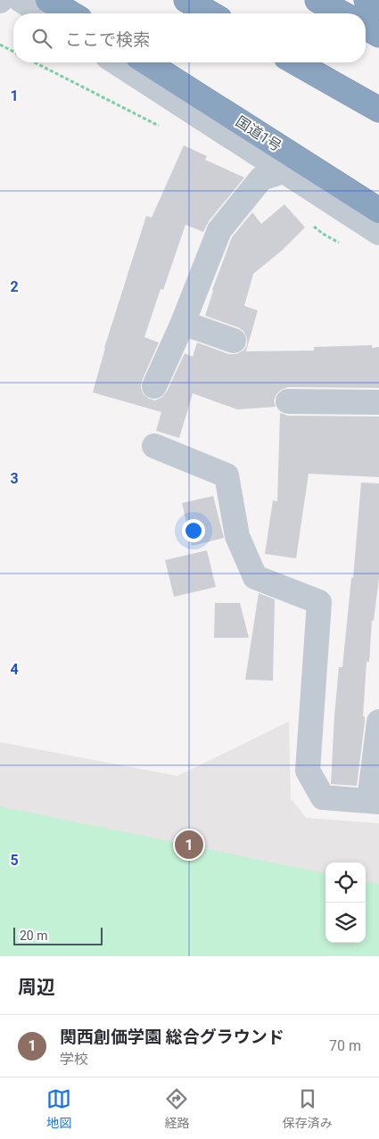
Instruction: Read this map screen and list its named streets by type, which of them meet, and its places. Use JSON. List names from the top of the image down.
{
  "streets": {
    "highway": ["国道1号"]
  },
  "scale_bar": "20 m",
  "page": {
    "search": "ここで検索",
    "pins": "1",
    "scale": "20 m",
    "heading": "周辺",
    "list": [
      {
        "mark": "1",
        "name": "関西創価学園 総合グラウンド",
        "note": "学校",
        "value": "70 m"
      }
    ],
    "nav": ["地図", "経路", "保存済み"]
  },
  "grid": {
    "rows": [
      "1",
      "2",
      "3",
      "4",
      "5"
    ]
  }
}
